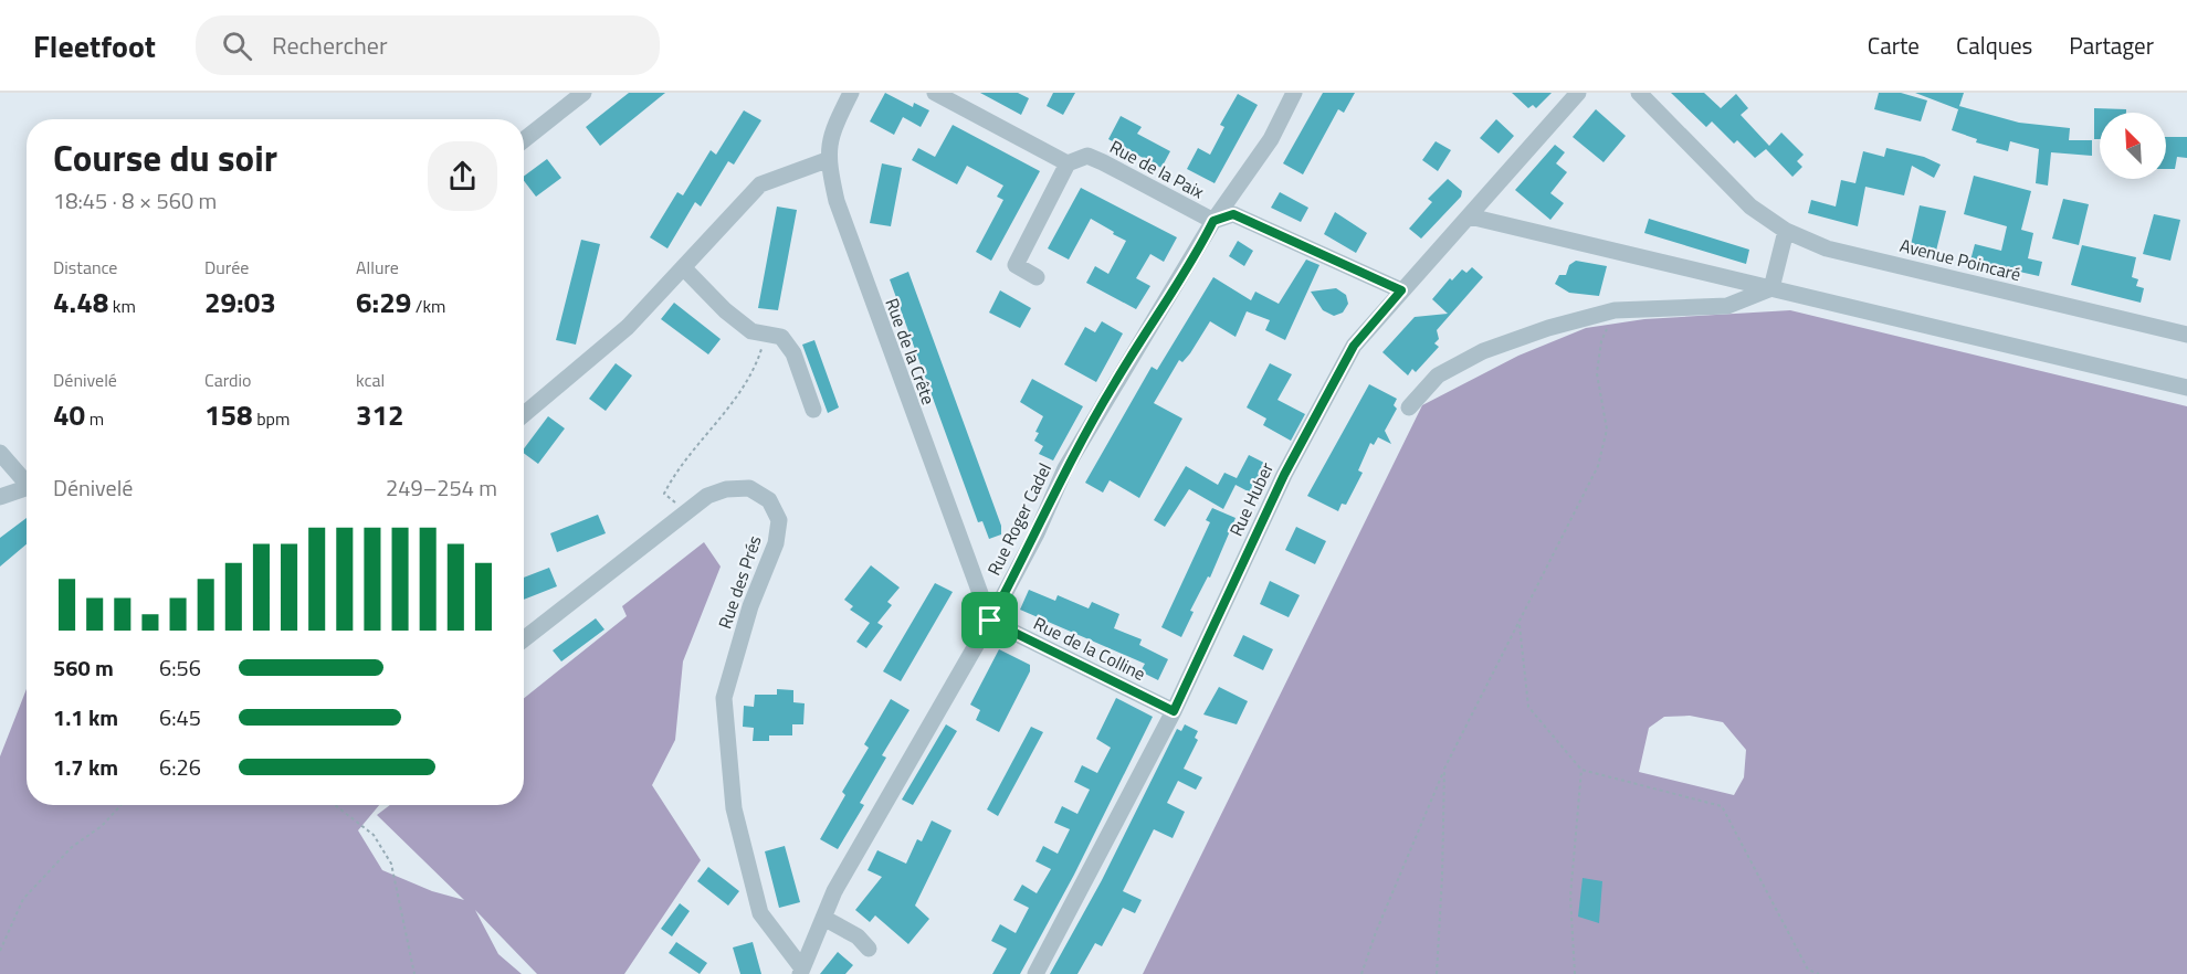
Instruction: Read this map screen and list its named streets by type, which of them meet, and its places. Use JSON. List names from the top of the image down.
{
  "streets": {
    "street": [
      "Rue de la Paix",
      "Avenue Poincaré",
      "Rue de la Crête",
      "Rue Huber",
      "Rue Roger Cadel",
      "Rue des Prés",
      "Rue de la Colline"
    ]
  },
  "crossings": [
    ["Rue de la Paix", "Rue Huber"],
    ["Rue de la Paix", "Rue Roger Cadel"],
    ["Rue de la Crête", "Rue Roger Cadel"],
    ["Rue de la Crête", "Rue de la Colline"],
    ["Rue Huber", "Rue de la Colline"],
    ["Rue Roger Cadel", "Rue des Prés"],
    ["Rue Roger Cadel", "Rue de la Colline"]
  ],
  "north": "top left",
  "page": {
    "header": "Fleetfoot",
    "search": "Rechercher",
    "nav": ["Carte", "Calques", "Partager"],
    "heading": ["Course du soir", "18:45 · 8 × 560 m"],
    "stats": [
      ["Distance", "4.48 km"],
      ["Durée", "29:03"],
      ["Allure", "6:29 /km"],
      ["Dénivelé", "40 m"],
      ["Cardio", "158 bpm"],
      ["kcal", "312"]
    ],
    "chart": ["Dénivelé", "249–254 m"],
    "list": [
      {
        "name": "560 m",
        "note": "6:56"
      },
      {
        "name": "1.1 km",
        "note": "6:45"
      },
      {
        "name": "1.7 km",
        "note": "6:26"
      }
    ]
  }
}
